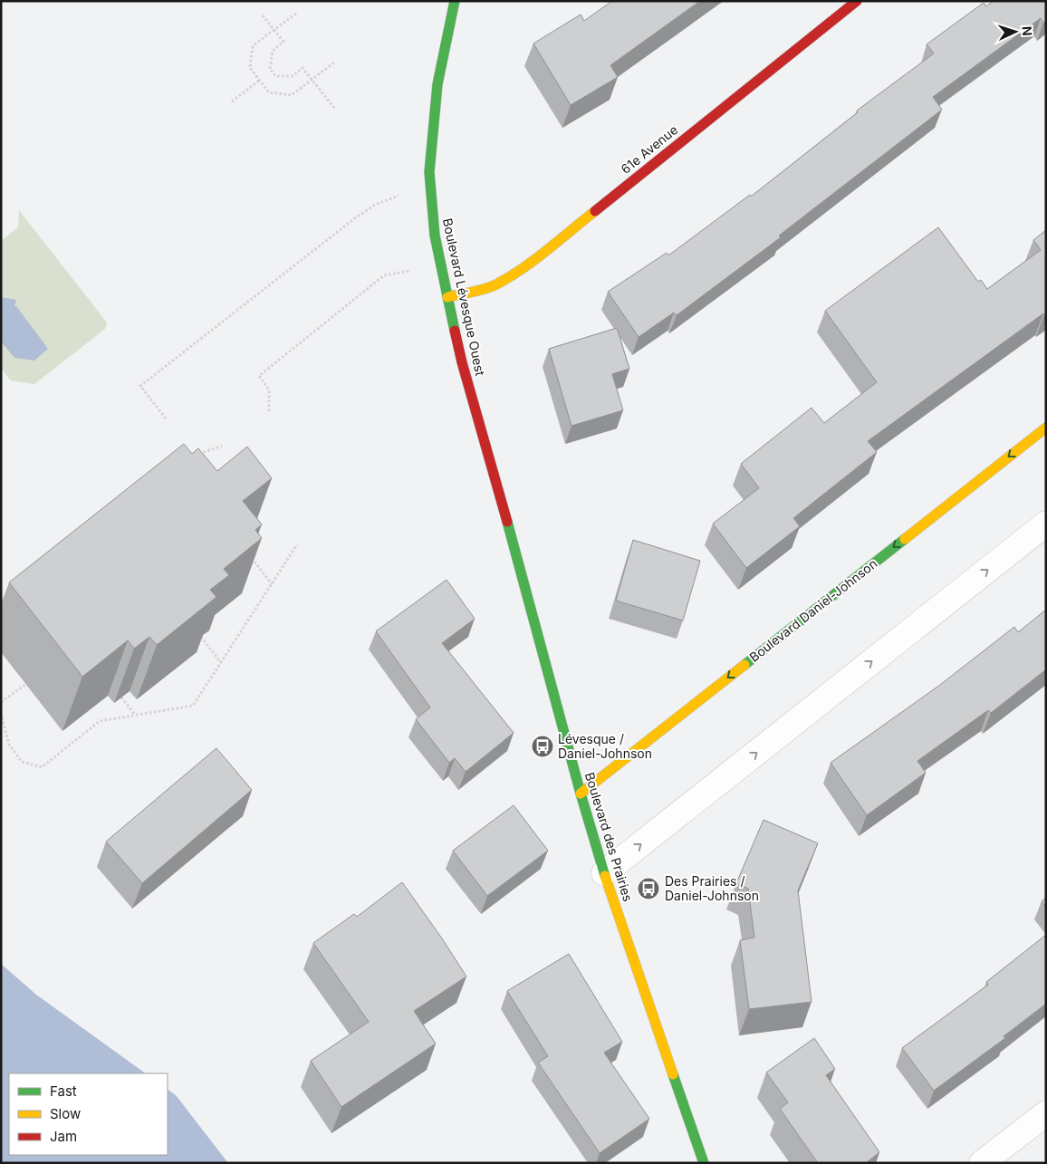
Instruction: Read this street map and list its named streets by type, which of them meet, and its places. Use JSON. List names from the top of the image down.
{
  "streets": {
    "street": [
      "61e Avenue",
      "Boulevard Lévesque Ouest",
      "Boulevard Daniel-Johnson",
      "Boulevard des Prairies"
    ]
  },
  "crossings": [
    ["61e Avenue", "Boulevard Lévesque Ouest"],
    ["Boulevard Lévesque Ouest", "Boulevard des Prairies"],
    ["Boulevard Daniel-Johnson", "Boulevard des Prairies"]
  ],
  "places": {
    "bus stop": ["Lévesque / Daniel-Johnson", "Des Prairies / Daniel-Johnson"]
  },
  "legend": ["Fast", "Slow", "Jam"],
  "north": "right"
}
